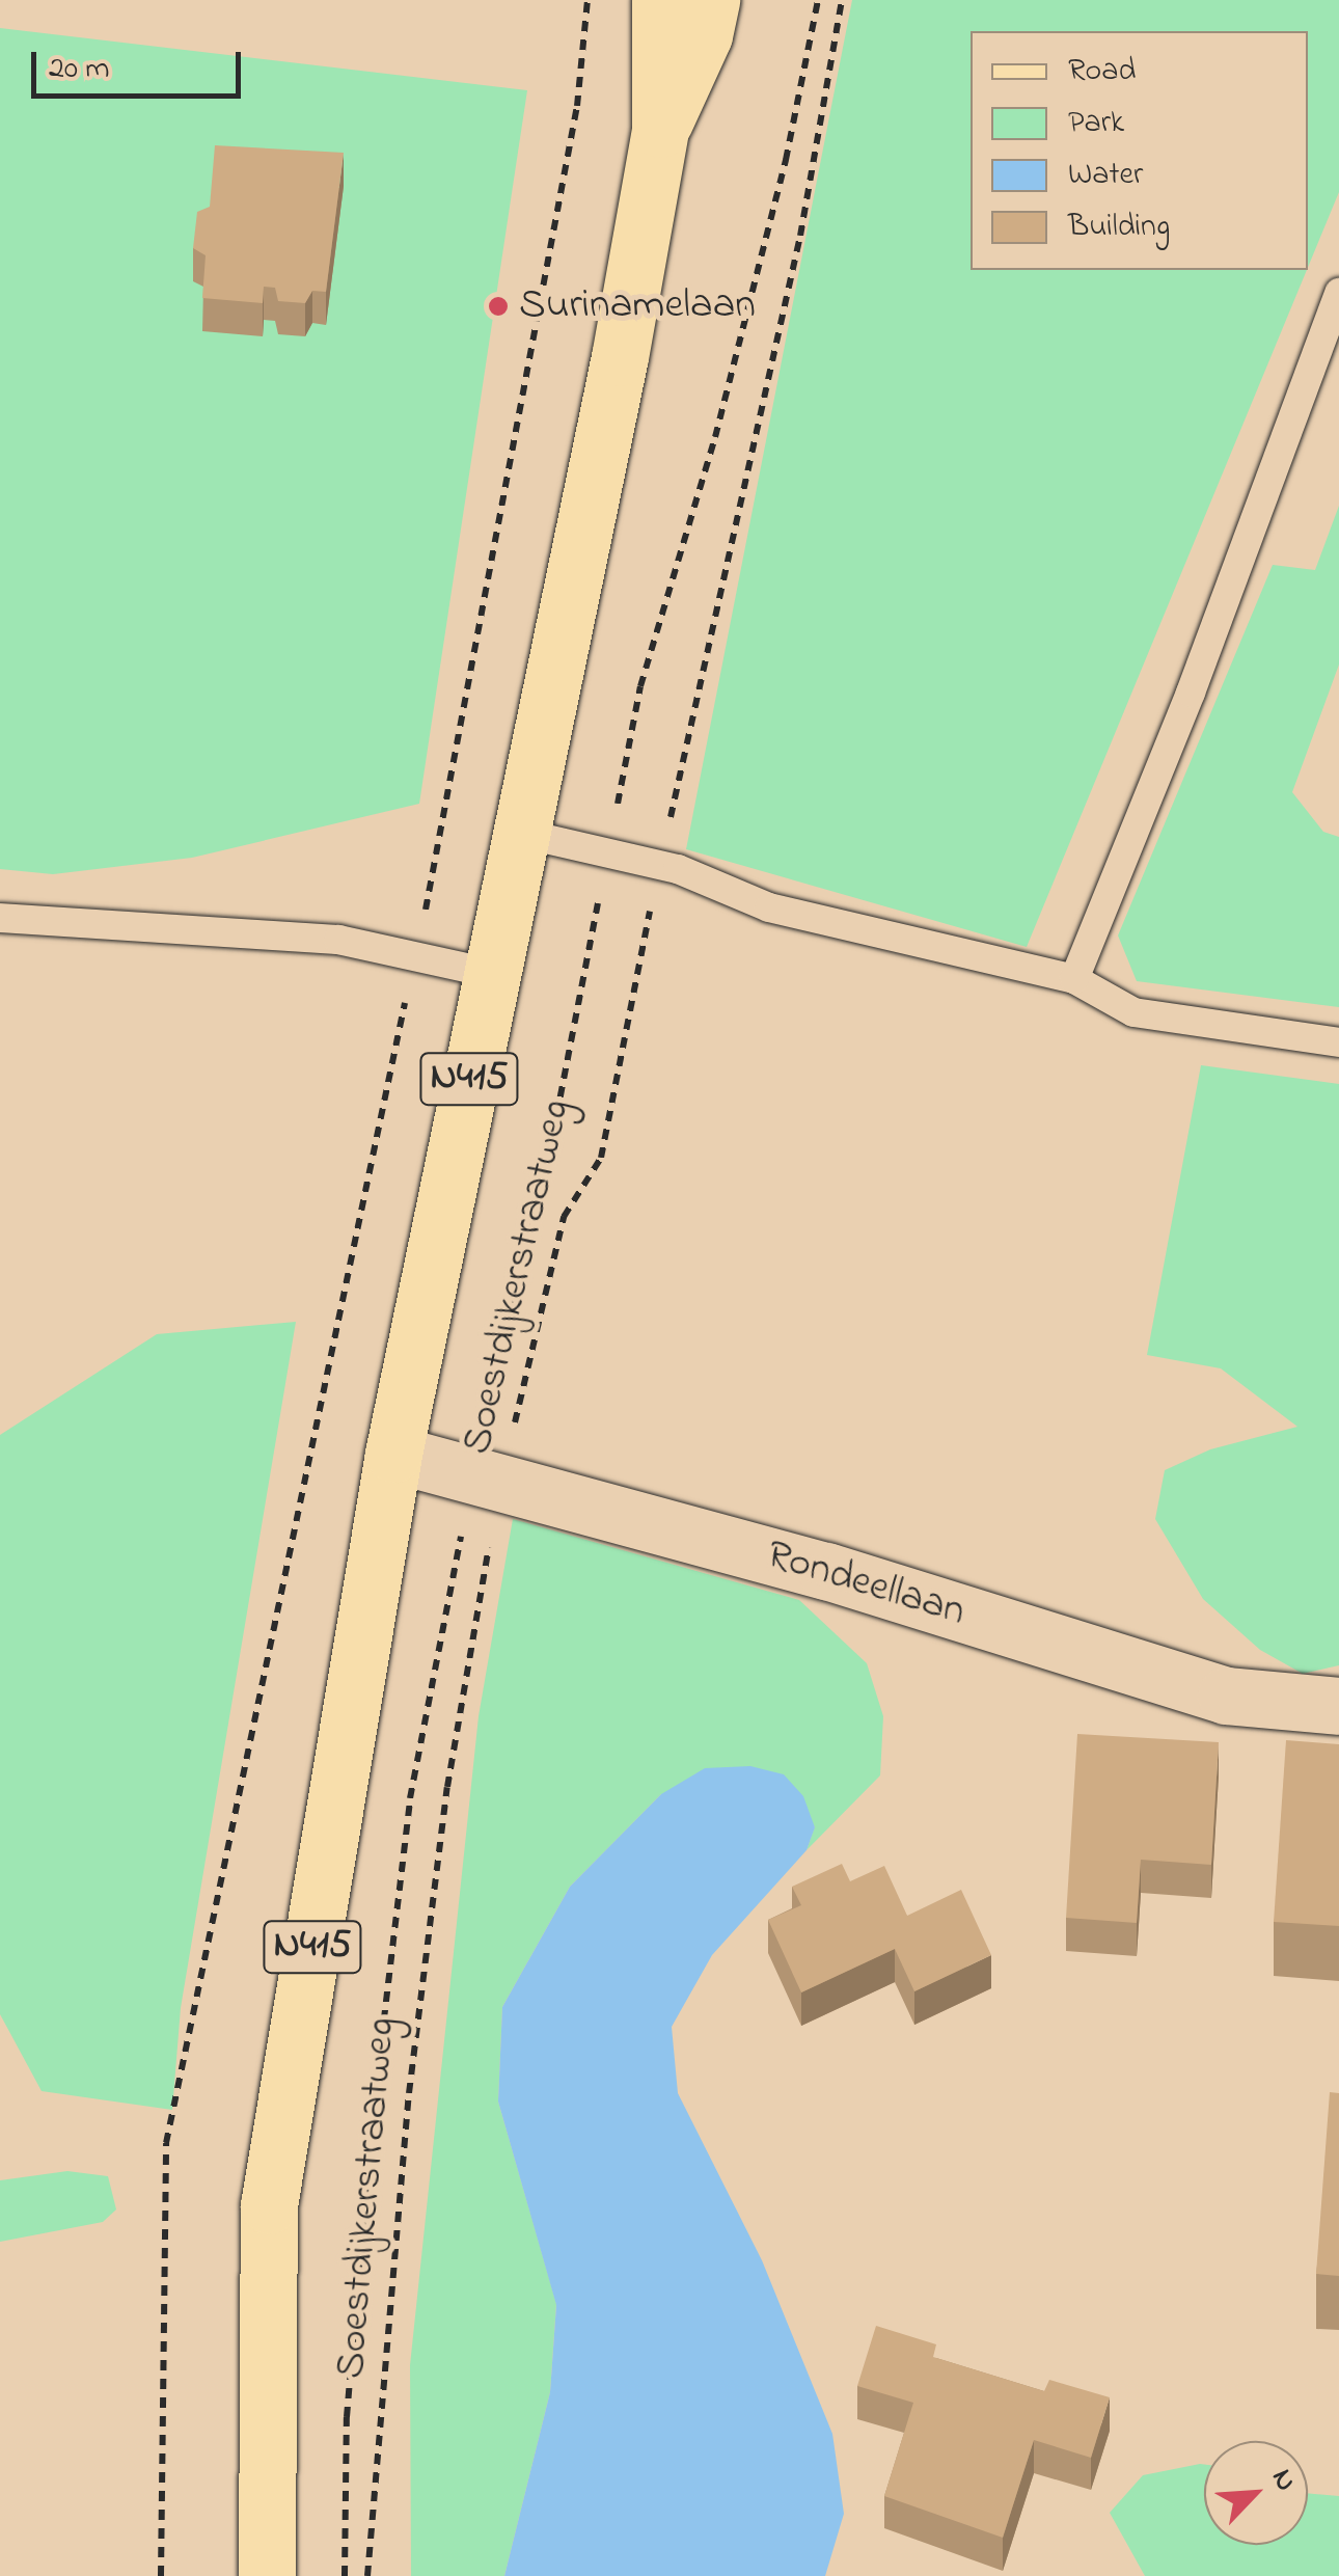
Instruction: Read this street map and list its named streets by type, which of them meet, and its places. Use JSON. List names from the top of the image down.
{
  "streets": {
    "main road": ["N415", "Soestdijkerstraatweg"],
    "street": ["Rondeellaan"]
  },
  "crossings": [
    ["Soestdijkerstraatweg", "Rondeellaan"]
  ],
  "places": ["Surinamelaan"],
  "legend": [
    "Road",
    "Park",
    "Water",
    "Building"
  ],
  "scale_bar": "20 m",
  "north": "top right"
}
